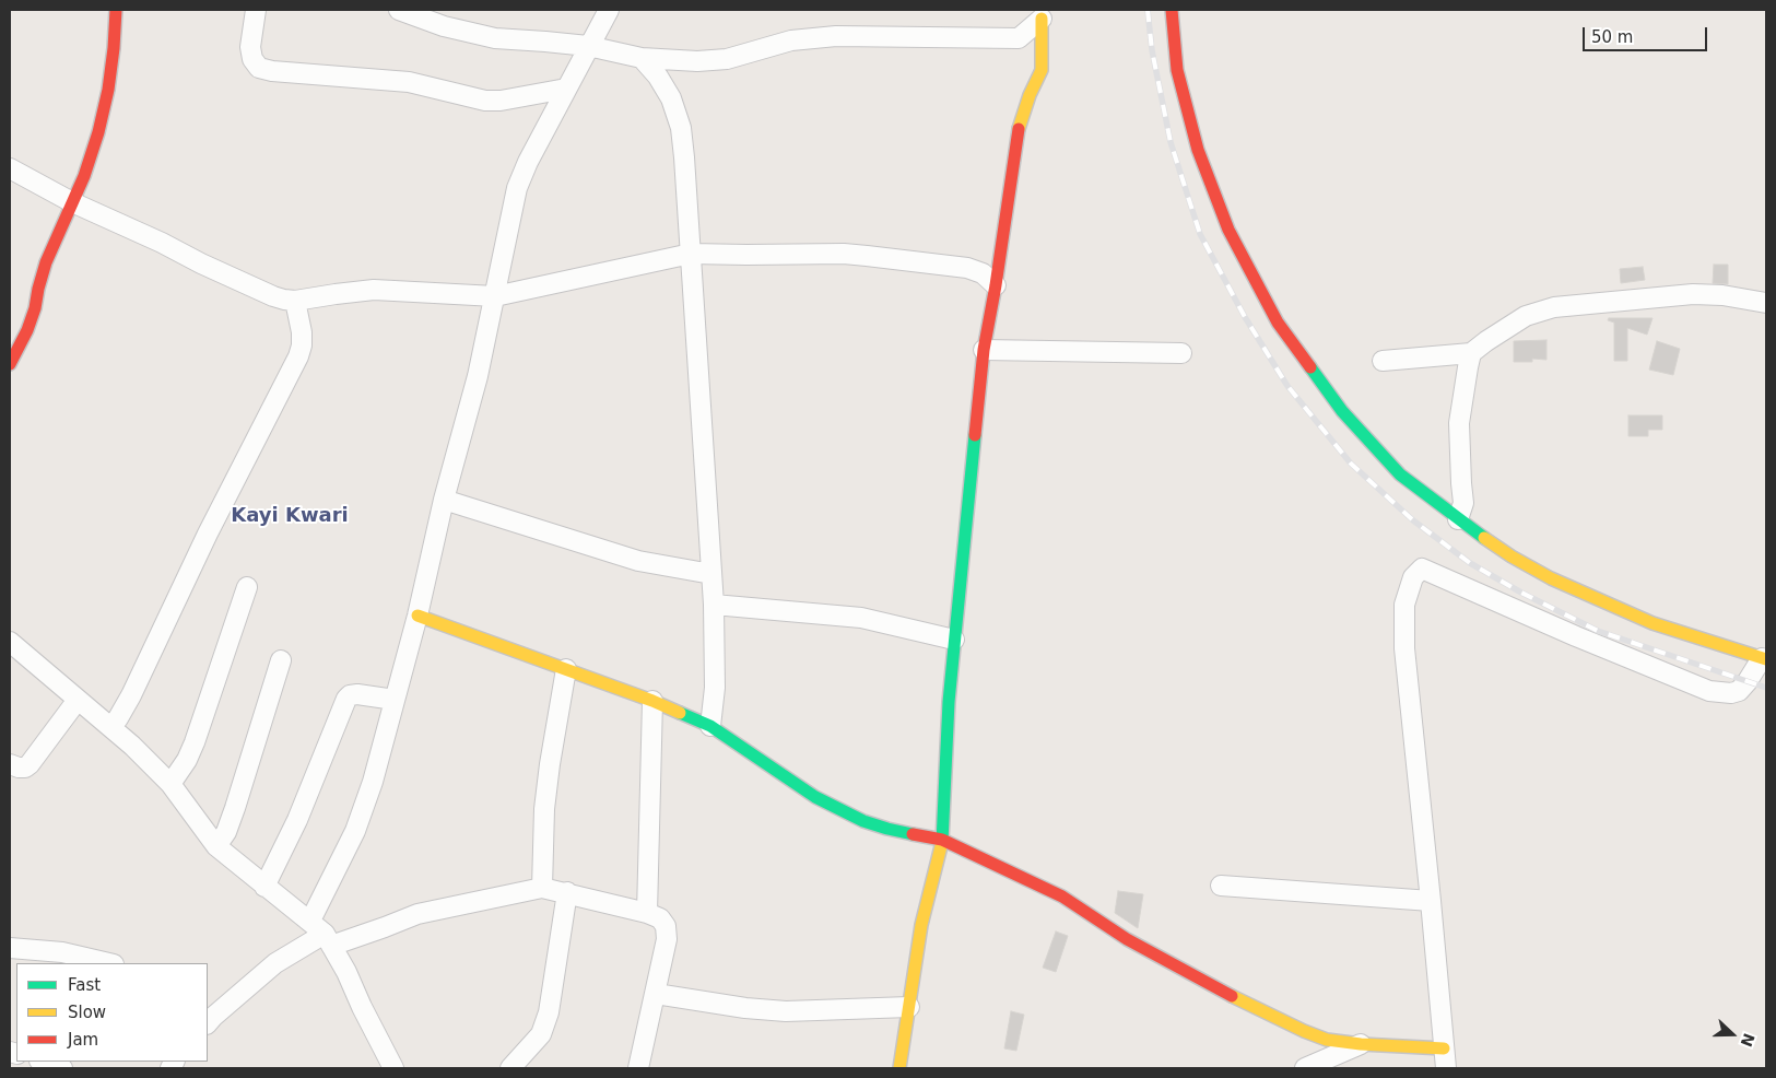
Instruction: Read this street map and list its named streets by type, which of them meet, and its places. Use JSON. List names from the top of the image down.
{
  "districts": ["Kayi Kwari"],
  "legend": ["Fast", "Slow", "Jam"],
  "scale_bar": "50 m",
  "north": "right"
}
